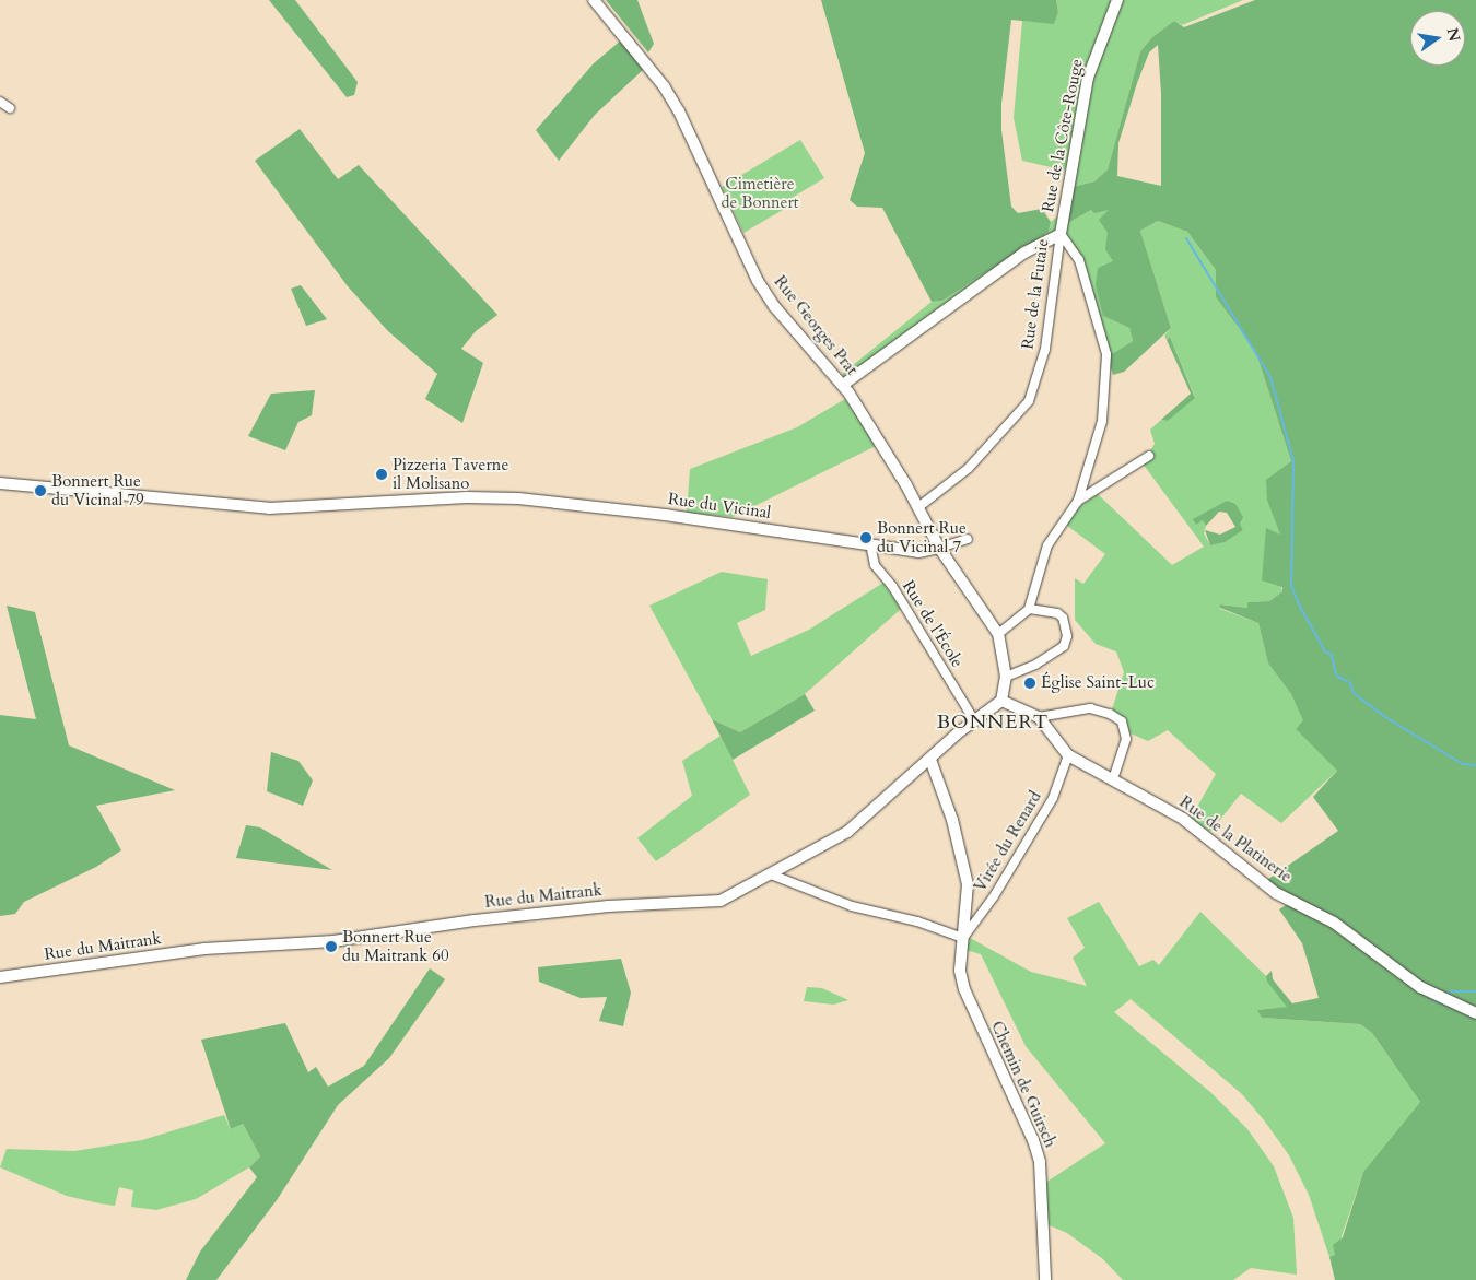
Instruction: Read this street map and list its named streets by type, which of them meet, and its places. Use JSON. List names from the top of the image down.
{
  "streets": {
    "street": [
      "Rue de la Côte-Rouge",
      "Rue de la Futaie",
      "Rue Georges Prat",
      "Rue du Vicinal",
      "Rue de l'École",
      "Rue de la Platinerie",
      "Virée du Renard",
      "Rue du Maitrank",
      "Chemin de Guirsch"
    ]
  },
  "crossings": [
    ["Rue de la Côte-Rouge", "Rue de la Futaie"],
    ["Rue de la Futaie", "Rue Georges Prat"],
    ["Rue Georges Prat", "Rue du Vicinal"],
    ["Rue du Vicinal", "Rue de l'École"],
    ["Rue de l'École", "Rue du Maitrank"],
    ["Rue de la Platinerie", "Virée du Renard"],
    ["Rue de la Platinerie", "Rue du Maitrank"],
    ["Virée du Renard", "Chemin de Guirsch"],
    ["Rue du Maitrank", "Chemin de Guirsch"]
  ],
  "districts": ["BONNERT"],
  "parks": ["Cimetière de Bonnert"],
  "places": [
    "Pizzeria Taverne il Molisano",
    "Bonnert Rue du Vicinal 79",
    "Bonnert Rue du Vicinal 7",
    "Église Saint-Luc",
    "Bonnert Rue du Maitrank 60"
  ],
  "north": "right"
}
